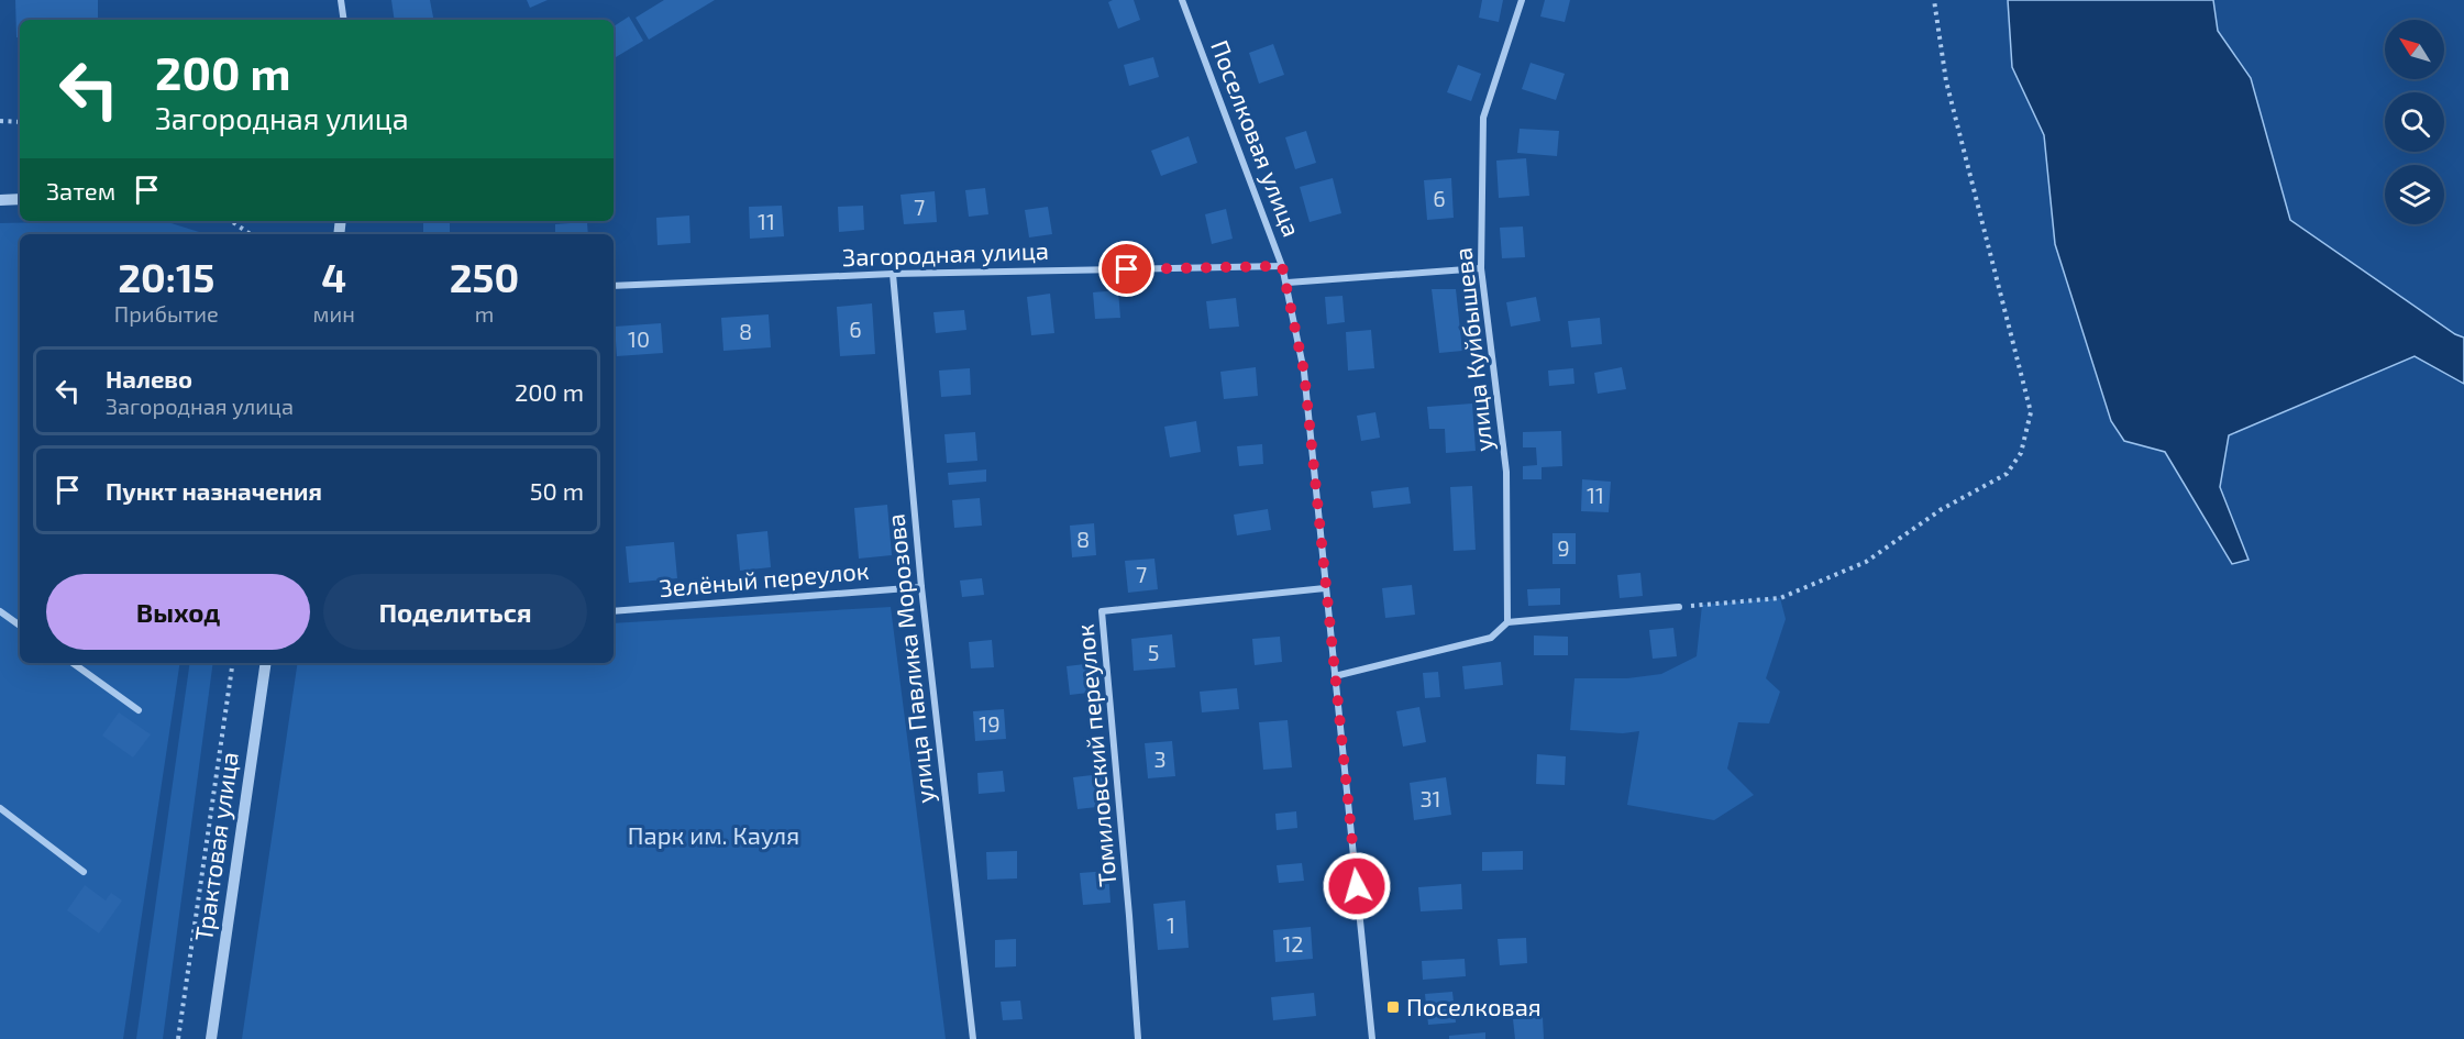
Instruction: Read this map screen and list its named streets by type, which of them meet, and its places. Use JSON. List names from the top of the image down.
{
  "streets": {
    "street": [
      "Поселковая улица",
      "Загородная улица",
      "улица Куйбышева",
      "Зелёный переулок",
      "улица Павлика Морозова",
      "Томиловский переулок",
      "Трактовая улица"
    ]
  },
  "crossings": [
    ["Поселковая улица", "Загородная улица"],
    ["Поселковая улица", "Томиловский переулок"],
    ["Загородная улица", "улица Павлика Морозова"],
    ["Зелёный переулок", "улица Павлика Морозова"]
  ],
  "parks": ["Парк им. Кауля"],
  "places": {
    "transit": ["Поселковая"]
  },
  "house_numbers": [
    "6",
    "7",
    "11",
    "6",
    "8",
    "10",
    "11",
    "8",
    "9",
    "7",
    "5",
    "19",
    "3",
    "31",
    "1",
    "12"
  ],
  "north": "top left",
  "page": {
    "turn": ["200 m", "Загородная улица"],
    "then": "Затем",
    "eta": [
      "20:15",
      "Прибытие",
      "4",
      "мин",
      "250",
      "m"
    ],
    "list": [
      {
        "name": "Налево",
        "note": "Загородная улица",
        "value": "200 m"
      },
      {
        "name": "Пункт назначения",
        "value": "50 m"
      }
    ],
    "buttons": ["Выход", "Поделиться"]
  }
}
